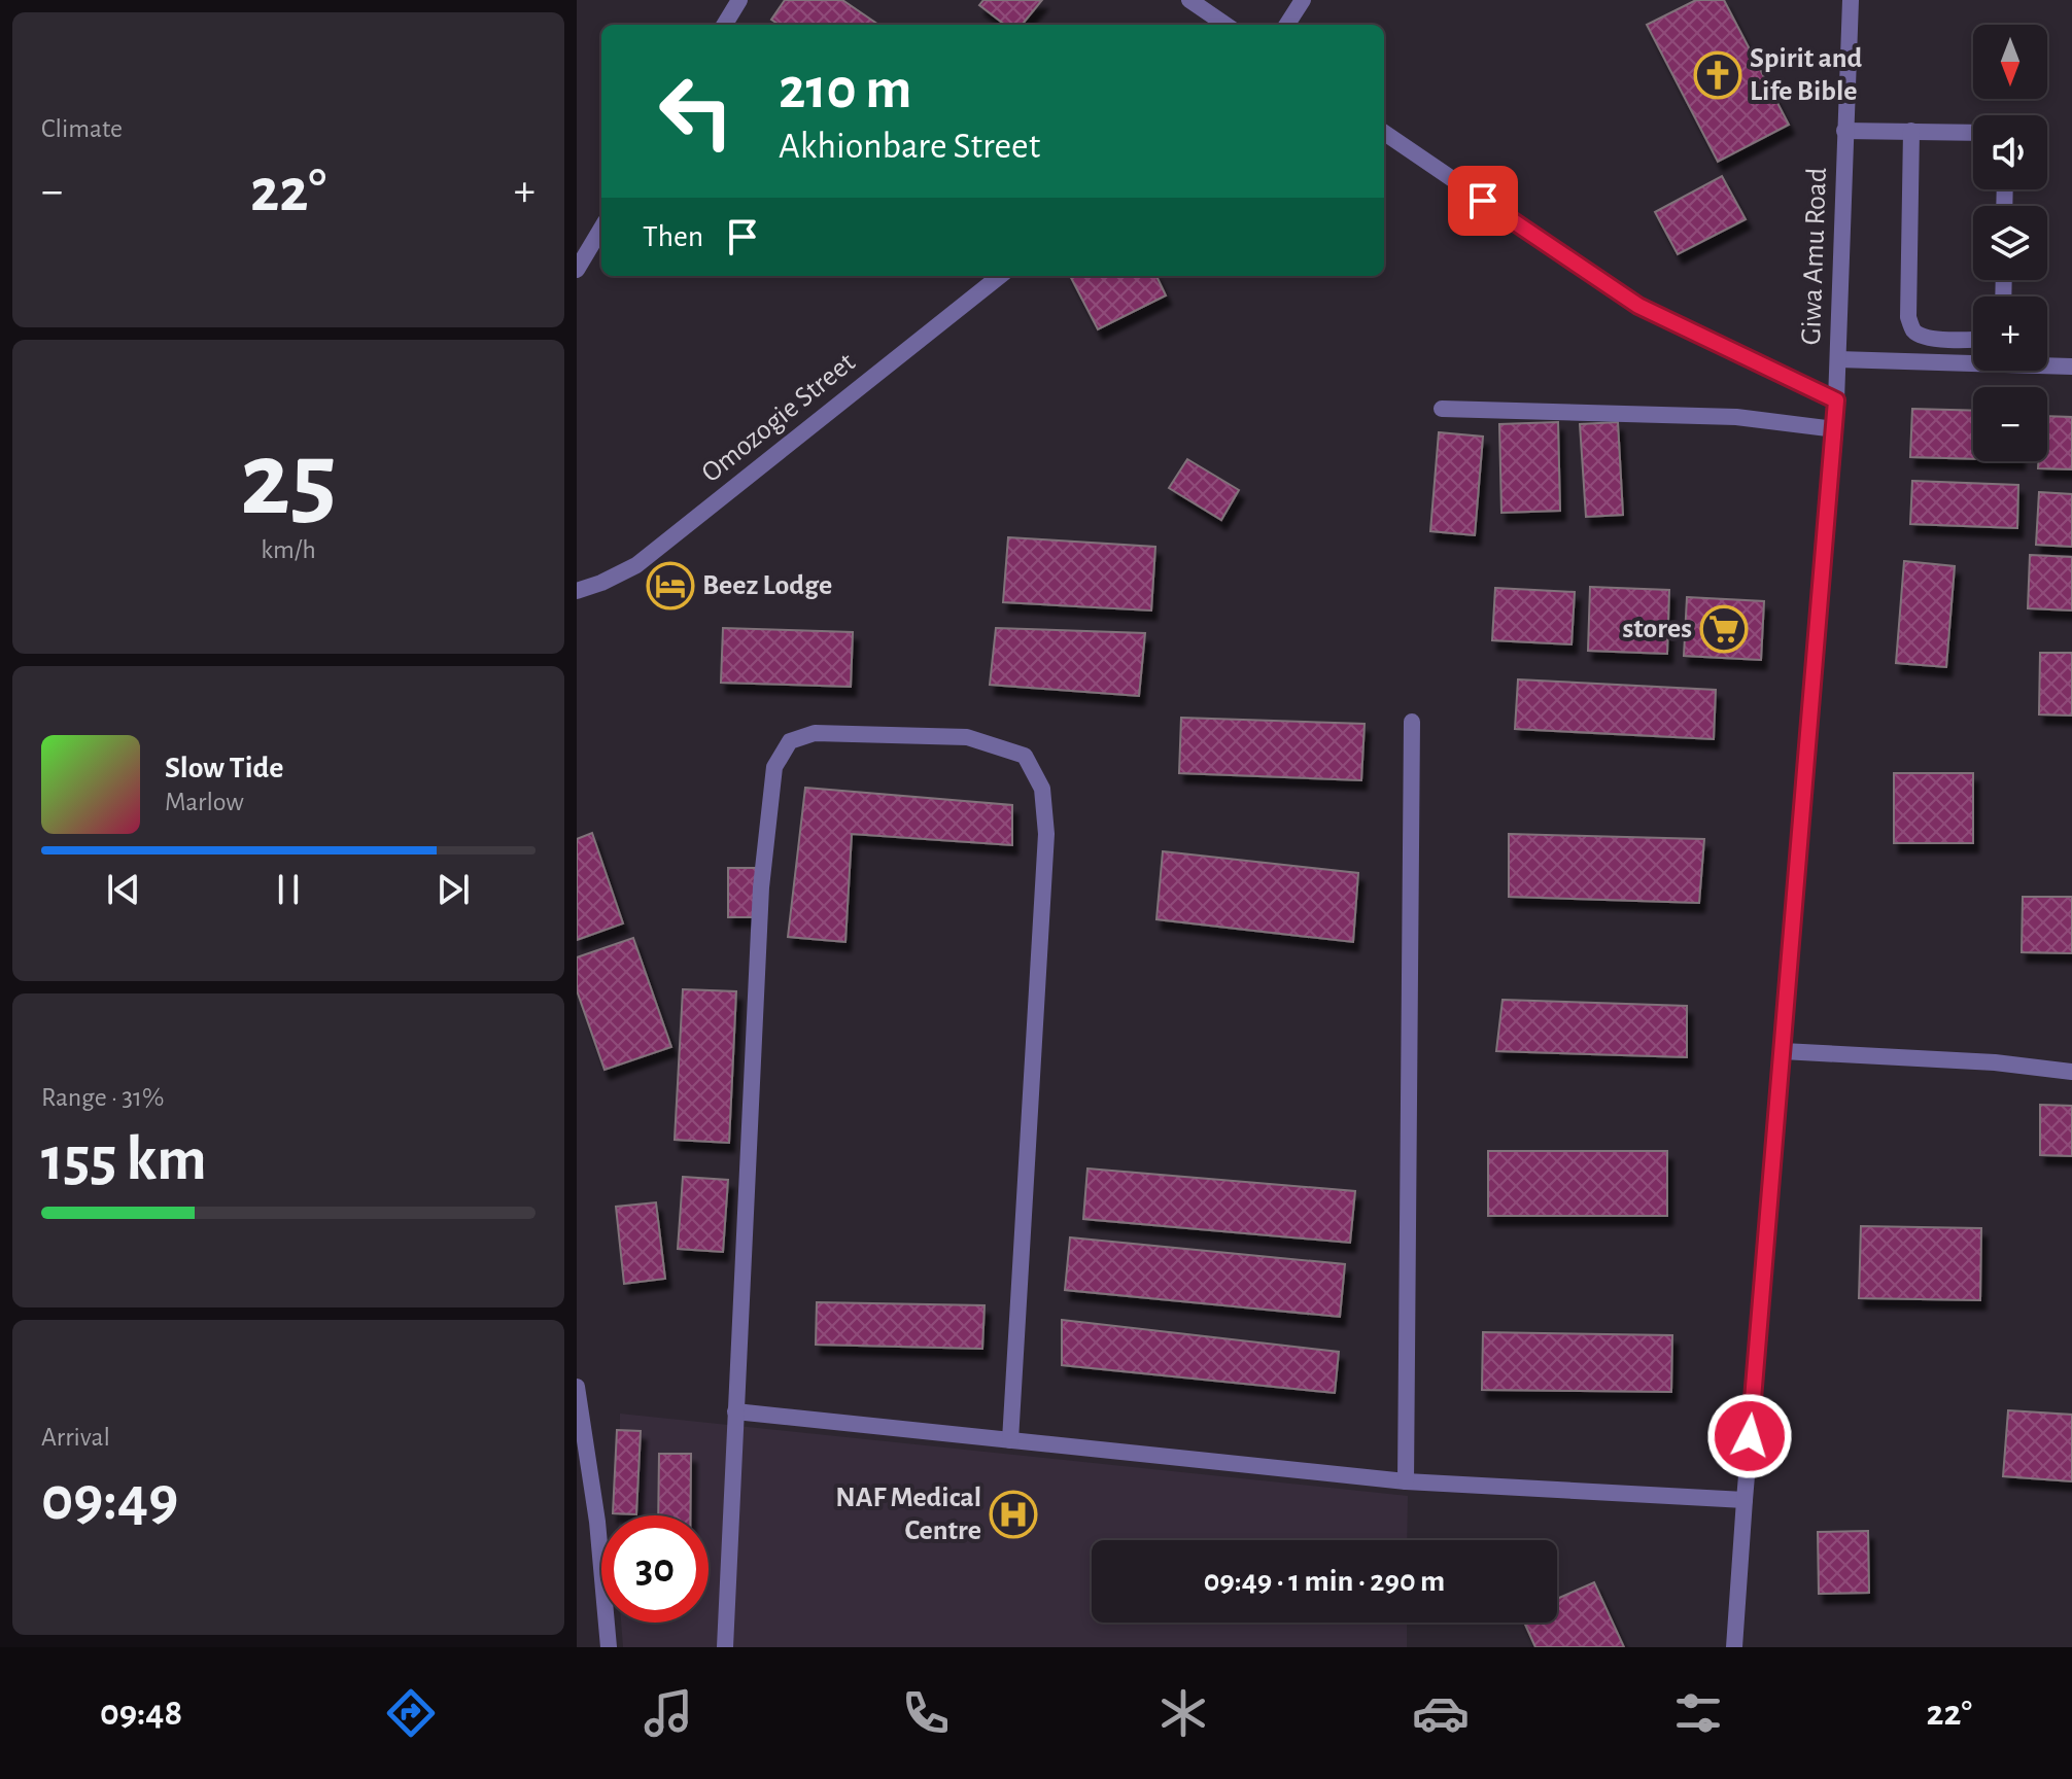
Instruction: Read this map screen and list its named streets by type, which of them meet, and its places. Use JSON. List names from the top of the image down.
{
  "streets": {
    "street": ["Giwa Amu Road", "Omozogie Street"]
  },
  "places": {
    "church": ["Spirit and Life Bible"],
    "hotel": ["Beez Lodge"],
    "supermarket": ["stores"],
    "hospital": ["NAF Medical Centre"]
  },
  "north": "bottom",
  "page": {
    "tile": [
      "Climate",
      ["25", "km/h"],
      ["Range · 31%", "155 km"],
      ["Arrival", "09:49"]
    ],
    "map_buttons": ["+", "−"],
    "turn": ["210 m", "Akhionbare Street"],
    "heat": ["−", "22°", "+"],
    "then": "Then",
    "song": ["Slow Tide", "Marlow"],
    "limit": "30",
    "trip": "09:49 · 1 min · 290 m",
    "tabs": ["09:48", "22°"]
  }
}
